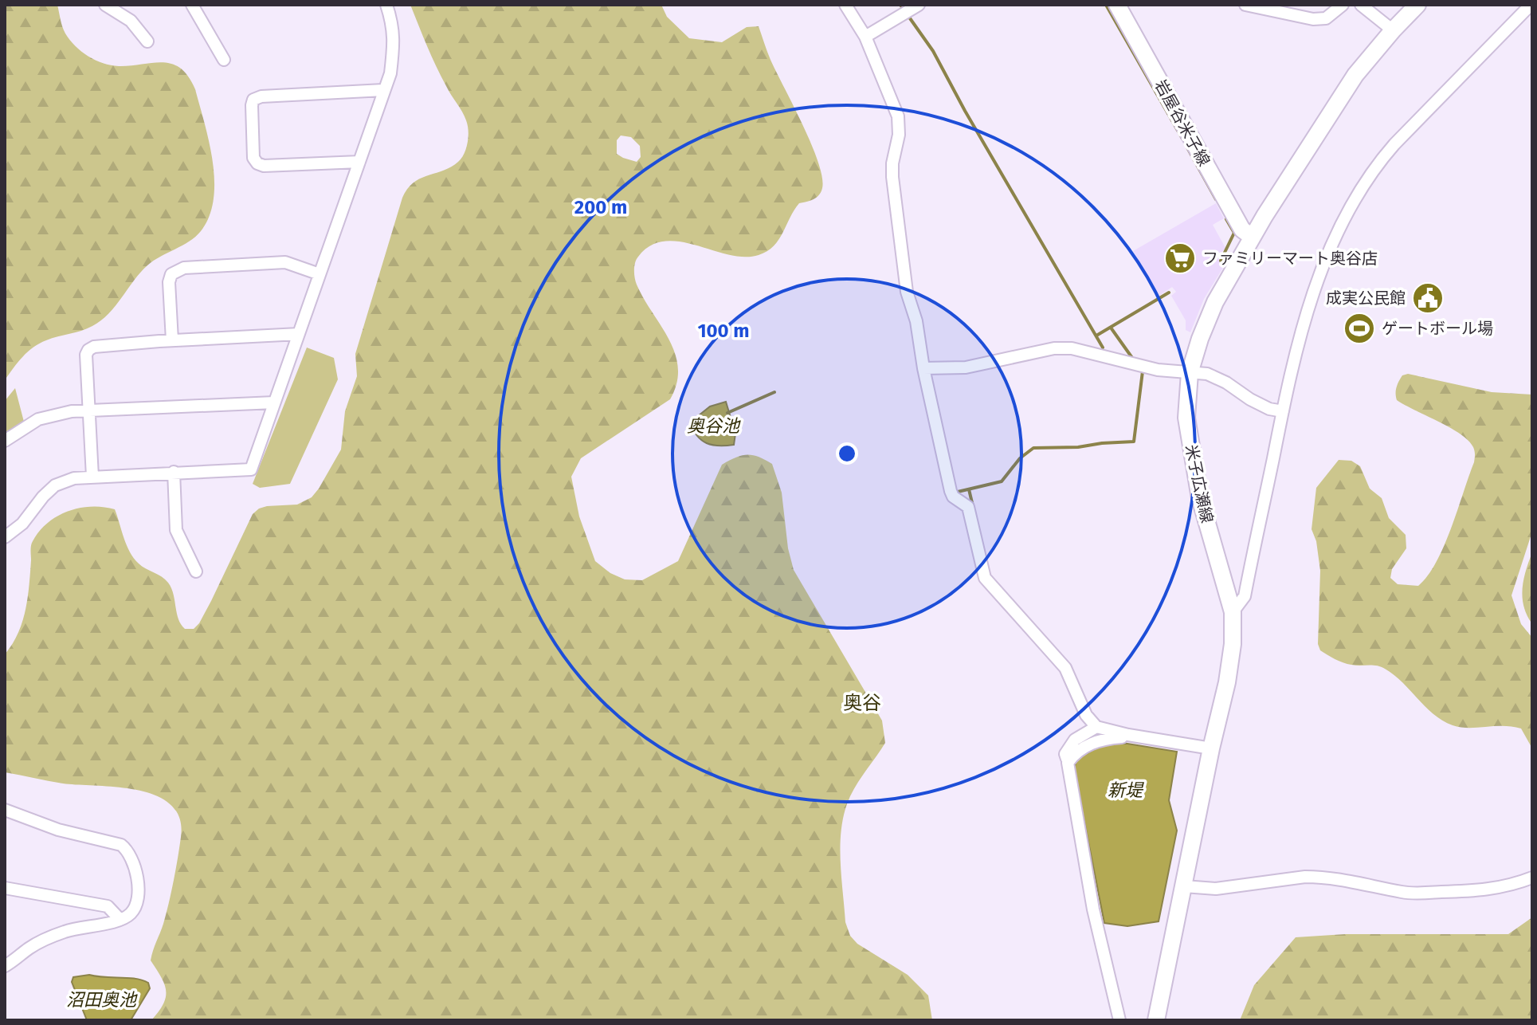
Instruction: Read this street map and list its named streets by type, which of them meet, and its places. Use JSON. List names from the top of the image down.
{
  "streets": {
    "main road": ["岩屋谷米子線", "米子広瀬線"]
  },
  "crossings": [
    ["岩屋谷米子線", "米子広瀬線"]
  ],
  "districts": ["奥谷"],
  "water": ["奥谷池", "新堤", "沼田奥池"],
  "places": {
    "supermarket": ["ファミリーマート奥谷店"],
    "public building": ["成実公民館"],
    "sports": ["ゲートボール場"]
  },
  "rings": ["200 m", "100 m"]
}
